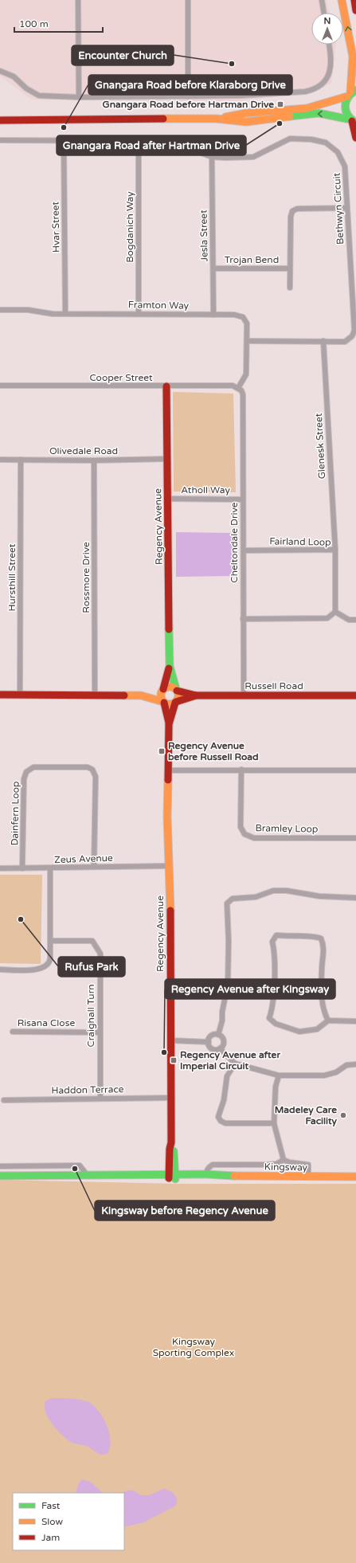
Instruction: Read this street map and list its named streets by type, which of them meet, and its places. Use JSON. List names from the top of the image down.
{
  "streets": {
    "street": [
      "Bethwyn Circuit",
      "Hvar Street",
      "Bogdanich Way",
      "Jesla Street",
      "Trojan Bend",
      "Framton Way",
      "Cooper Street",
      "Glenesk Street",
      "Olivedale Road",
      "Atholl Way",
      "Regency Avenue",
      "Fairland Loop",
      "Cheltondale Drive",
      "Hursthill Street",
      "Rossmore Drive",
      "Russell Road",
      "Dainfern Loop",
      "Bramley Loop",
      "Zeus Avenue",
      "Craighall Turn",
      "Risana Close",
      "Haddon Terrace",
      "Kingsway"
    ]
  },
  "crossings": [
    ["Bethwyn Circuit", "Hvar Street"],
    ["Bethwyn Circuit", "Bogdanich Way"],
    ["Bethwyn Circuit", "Jesla Street"],
    ["Bethwyn Circuit", "Trojan Bend"],
    ["Bethwyn Circuit", "Framton Way"],
    ["Bethwyn Circuit", "Glenesk Street"],
    ["Hvar Street", "Framton Way"],
    ["Bogdanich Way", "Framton Way"],
    ["Jesla Street", "Trojan Bend"],
    ["Jesla Street", "Framton Way"],
    ["Framton Way", "Cooper Street"],
    ["Framton Way", "Cheltondale Drive"],
    ["Cooper Street", "Regency Avenue"],
    ["Cooper Street", "Cheltondale Drive"],
    ["Glenesk Street", "Fairland Loop"],
    ["Olivedale Road", "Regency Avenue"],
    ["Olivedale Road", "Hursthill Street"],
    ["Olivedale Road", "Rossmore Drive"],
    ["Atholl Way", "Regency Avenue"],
    ["Atholl Way", "Cheltondale Drive"],
    ["Regency Avenue", "Russell Road"],
    ["Regency Avenue", "Zeus Avenue"],
    ["Regency Avenue", "Haddon Terrace"],
    ["Regency Avenue", "Kingsway"],
    ["Fairland Loop", "Cheltondale Drive"],
    ["Cheltondale Drive", "Russell Road"],
    ["Dainfern Loop", "Zeus Avenue"],
    ["Craighall Turn", "Risana Close"],
    ["Craighall Turn", "Haddon Terrace"]
  ],
  "parks": ["Kingsway Sporting Complex"],
  "places": {
    "other": [
      "Encounter Church",
      "Gnangara Road after Hartman Drive",
      "Gnangara Road before Klaraborg Drive",
      "Rufus Park",
      "Regency Avenue after Kingsway",
      "Madeley Care Facility",
      "Kingsway before Regency Avenue"
    ],
    "transit": ["Gnangara Road before Hartman Drive", "Regency Avenue before Russell Road", "Regency Avenue after Imperial Circuit"]
  },
  "legend": ["Fast", "Slow", "Jam"],
  "scale_bar": "100 m",
  "north": "top"
}
